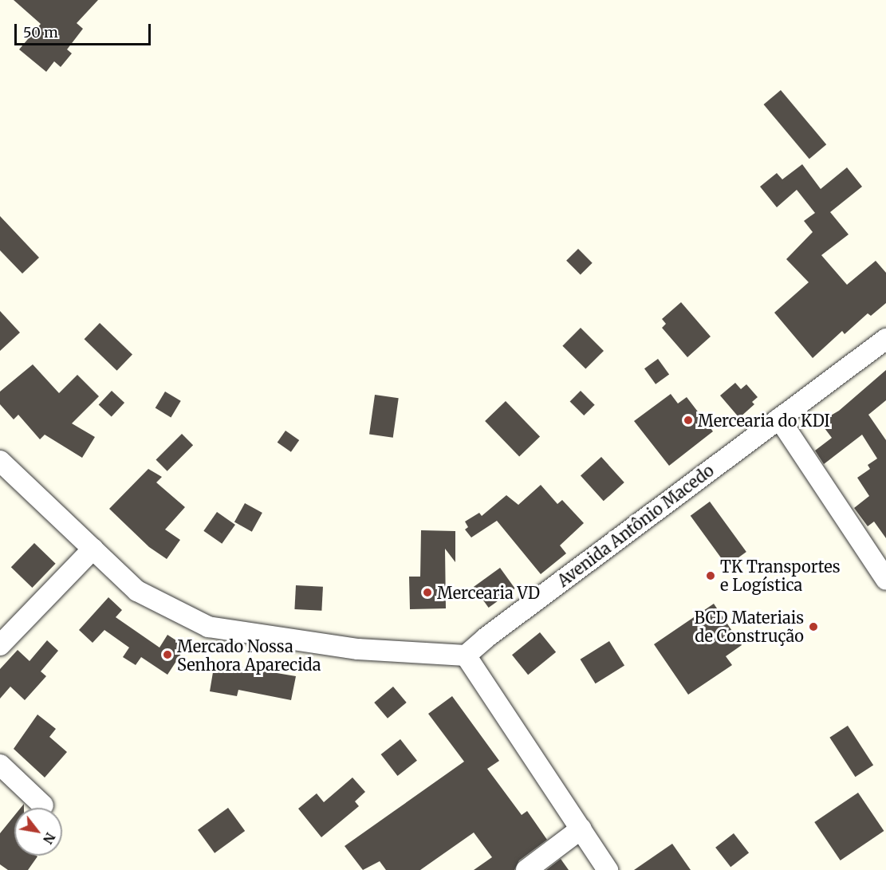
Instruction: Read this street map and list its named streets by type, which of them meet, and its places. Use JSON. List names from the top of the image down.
{
  "streets": {
    "street": ["Avenida Antônio Macedo"]
  },
  "places": [
    "Mercearia do KDI",
    "TK Transportes e Logística",
    "Mercearia VD",
    "BCD Materiais de Construção",
    "Mercado Nossa Senhora Aparecida"
  ],
  "scale_bar": "50 m",
  "north": "bottom right"
}
